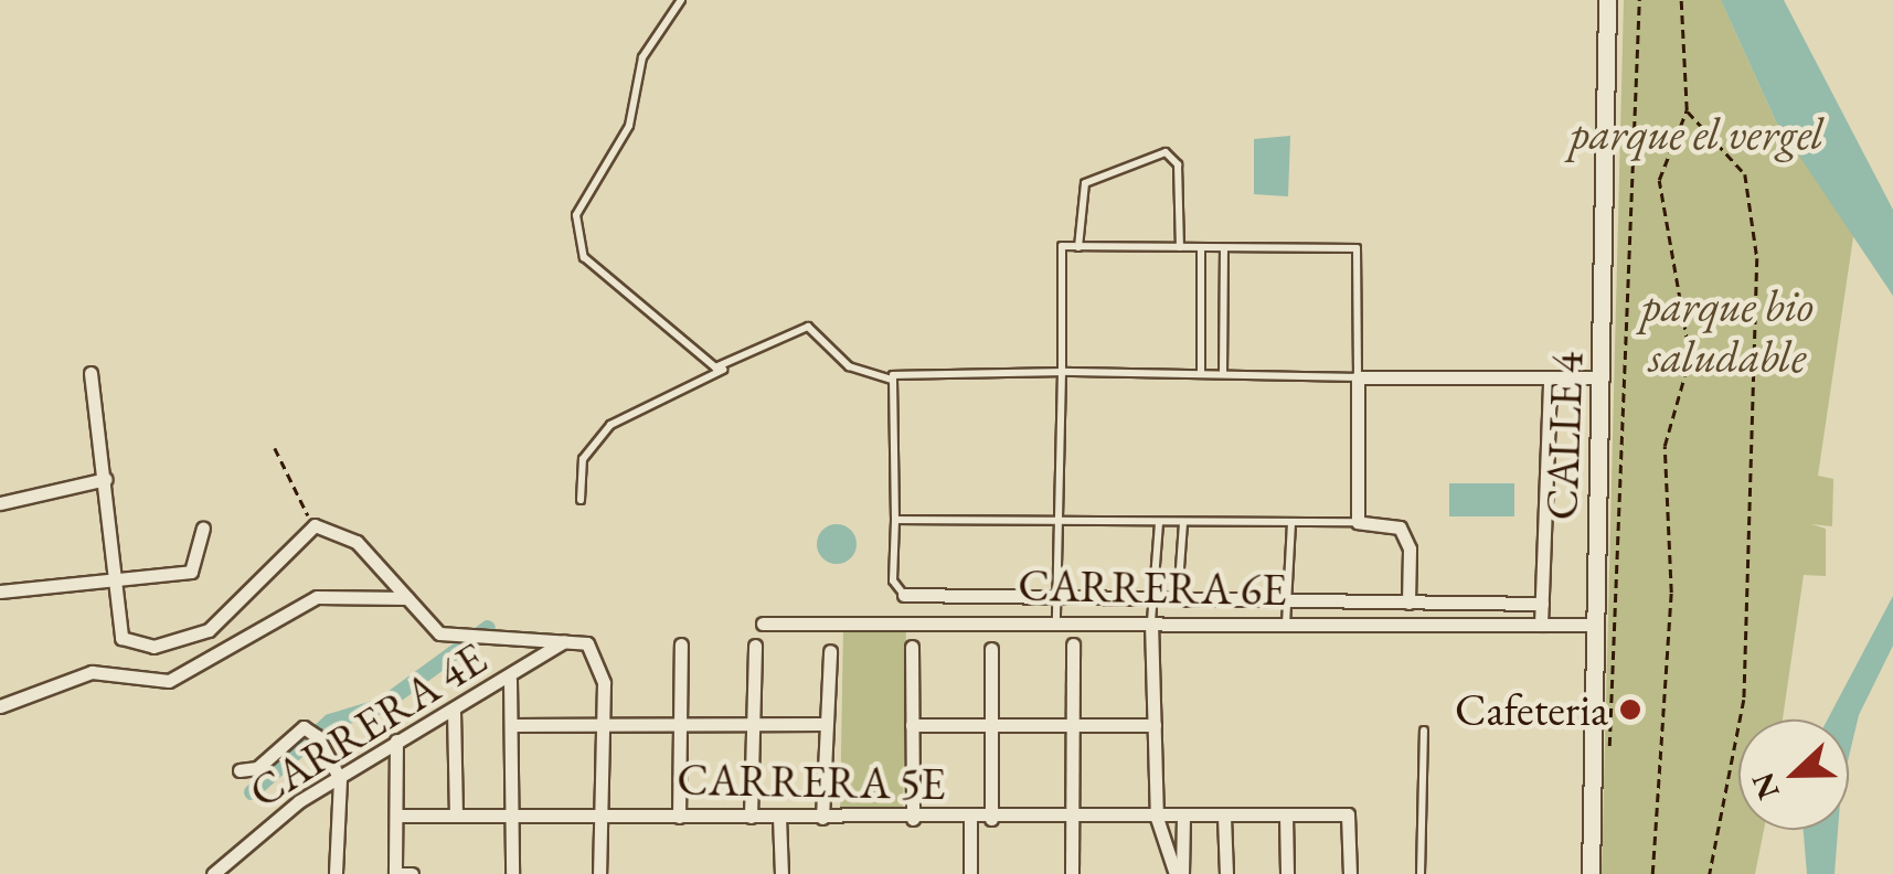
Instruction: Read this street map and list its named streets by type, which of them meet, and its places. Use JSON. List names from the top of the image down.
{
  "streets": {
    "street": [
      "CALLE 4",
      "CARRERA 6E",
      "CARRERA 4E",
      "CARRERA 5E"
    ]
  },
  "crossings": [
    ["CALLE 4", "CARRERA 6E"]
  ],
  "parks": ["parque el vergel", "parque bio saludable"],
  "places": ["Cafeteria"],
  "north": "left"
}
